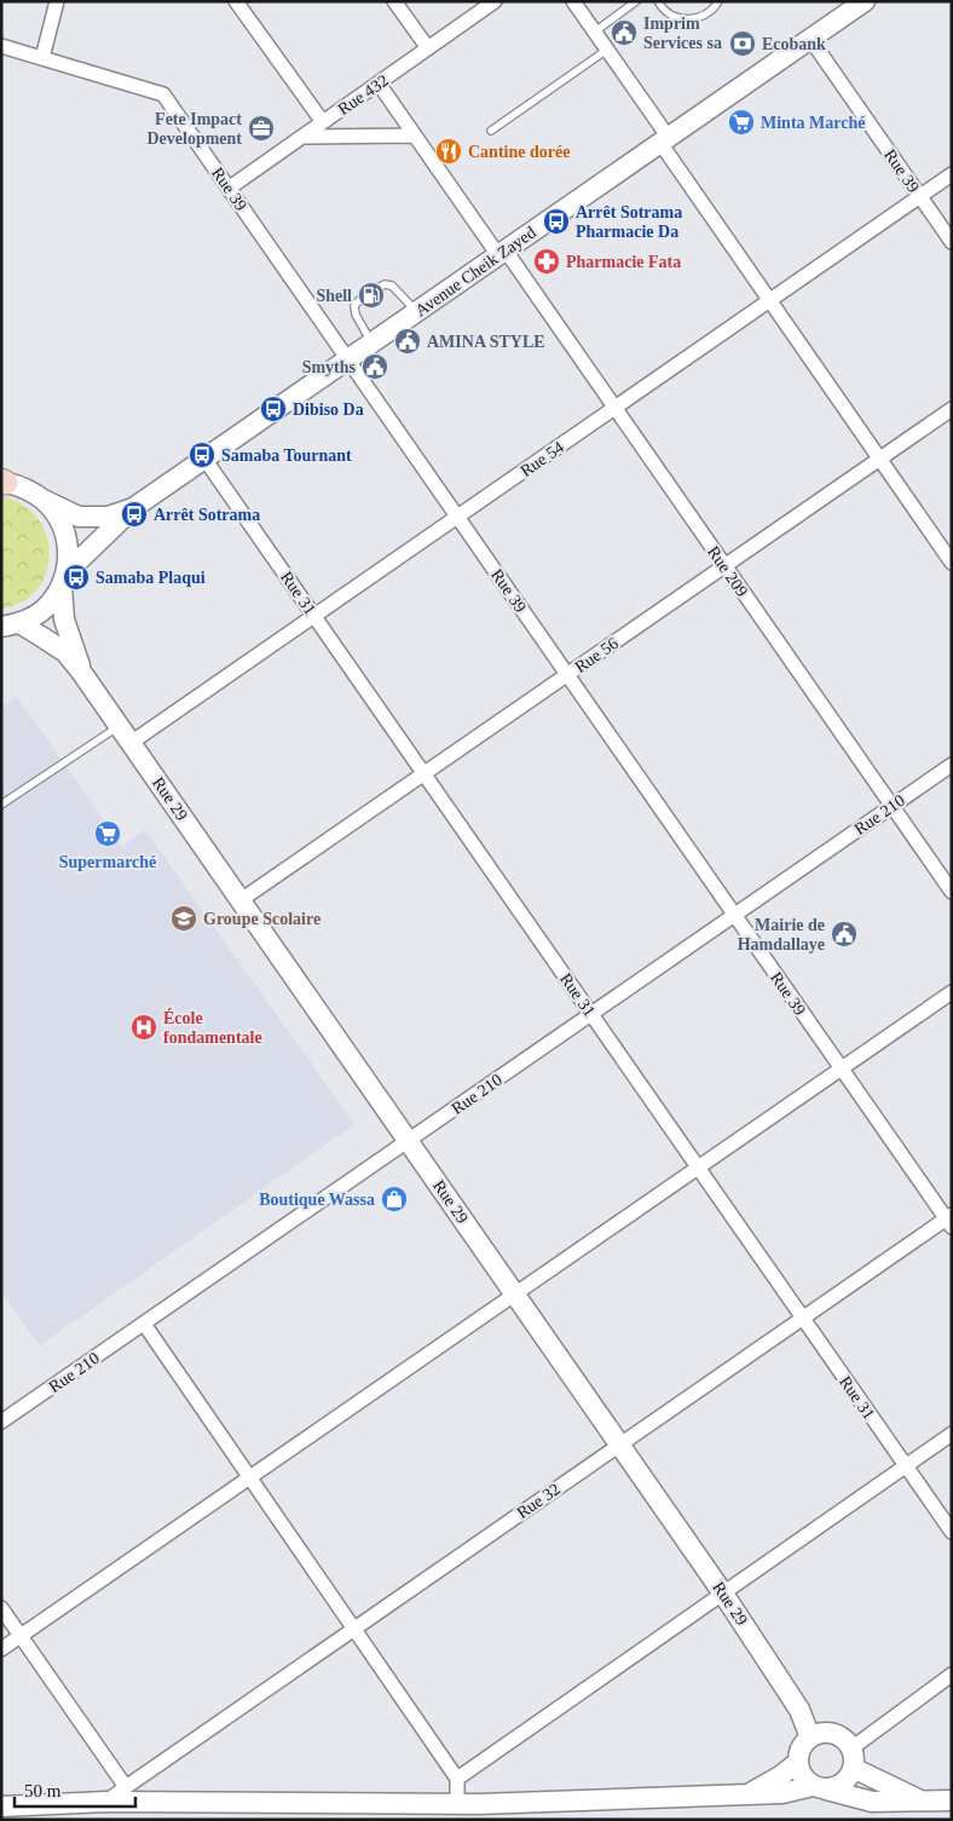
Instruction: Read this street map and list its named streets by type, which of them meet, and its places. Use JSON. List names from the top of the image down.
{
  "streets": {
    "main road": ["Avenue Cheik Zayed", "Rue 29"],
    "street": [
      "Rue 432",
      "Rue 39",
      "Rue 54",
      "Rue 209",
      "Rue 31",
      "Rue 56",
      "Rue 210",
      "Rue 32"
    ]
  },
  "crossings": [
    ["Rue 432", "Rue 39"],
    ["Rue 432", "Rue 209"],
    ["Rue 39", "Avenue Cheik Zayed"],
    ["Rue 39", "Rue 54"],
    ["Rue 39", "Rue 56"],
    ["Rue 39", "Rue 210"],
    ["Rue 39", "Rue 32"],
    ["Avenue Cheik Zayed", "Rue 209"],
    ["Avenue Cheik Zayed", "Rue 31"],
    ["Avenue Cheik Zayed", "Rue 29"],
    ["Rue 54", "Rue 209"],
    ["Rue 54", "Rue 31"],
    ["Rue 54", "Rue 29"],
    ["Rue 209", "Rue 56"],
    ["Rue 209", "Rue 210"],
    ["Rue 31", "Rue 56"],
    ["Rue 31", "Rue 210"],
    ["Rue 31", "Rue 32"],
    ["Rue 56", "Rue 29"],
    ["Rue 29", "Rue 210"],
    ["Rue 29", "Rue 32"]
  ],
  "places": {
    "public building": [
      "Imprim Services sa",
      "AMINA STYLE",
      "Smyths",
      "Mairie de Hamdallaye"
    ],
    "bank": ["Ecobank"],
    "supermarket": ["Minta Marché", "Supermarché"],
    "office": ["Fete Impact Development"],
    "restaurant": ["Cantine dorée"],
    "bus stop": [
      "Arrêt Sotrama Pharmacie Da",
      "Dibiso Da",
      "Samaba Tournant",
      "Arrêt Sotrama",
      "Samaba Plaqui"
    ],
    "pharmacy": ["Pharmacie Fata"],
    "fuel station": ["Shell"],
    "school or university": ["Groupe Scolaire"],
    "hospital": ["École fondamentale"],
    "shop": ["Boutique Wassa"]
  },
  "scale_bar": "50 m"
}
